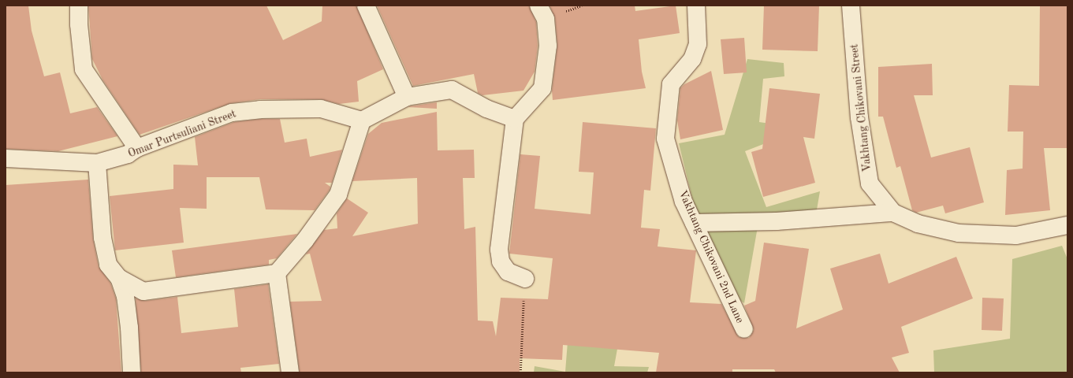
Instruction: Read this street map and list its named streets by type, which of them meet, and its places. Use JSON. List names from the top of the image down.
{
  "streets": {
    "street": ["Vakhtang Chikovani Street", "Omar Purtsuliani Street", "Vakhtang Chikovani 2nd Lane"]
  }
}
